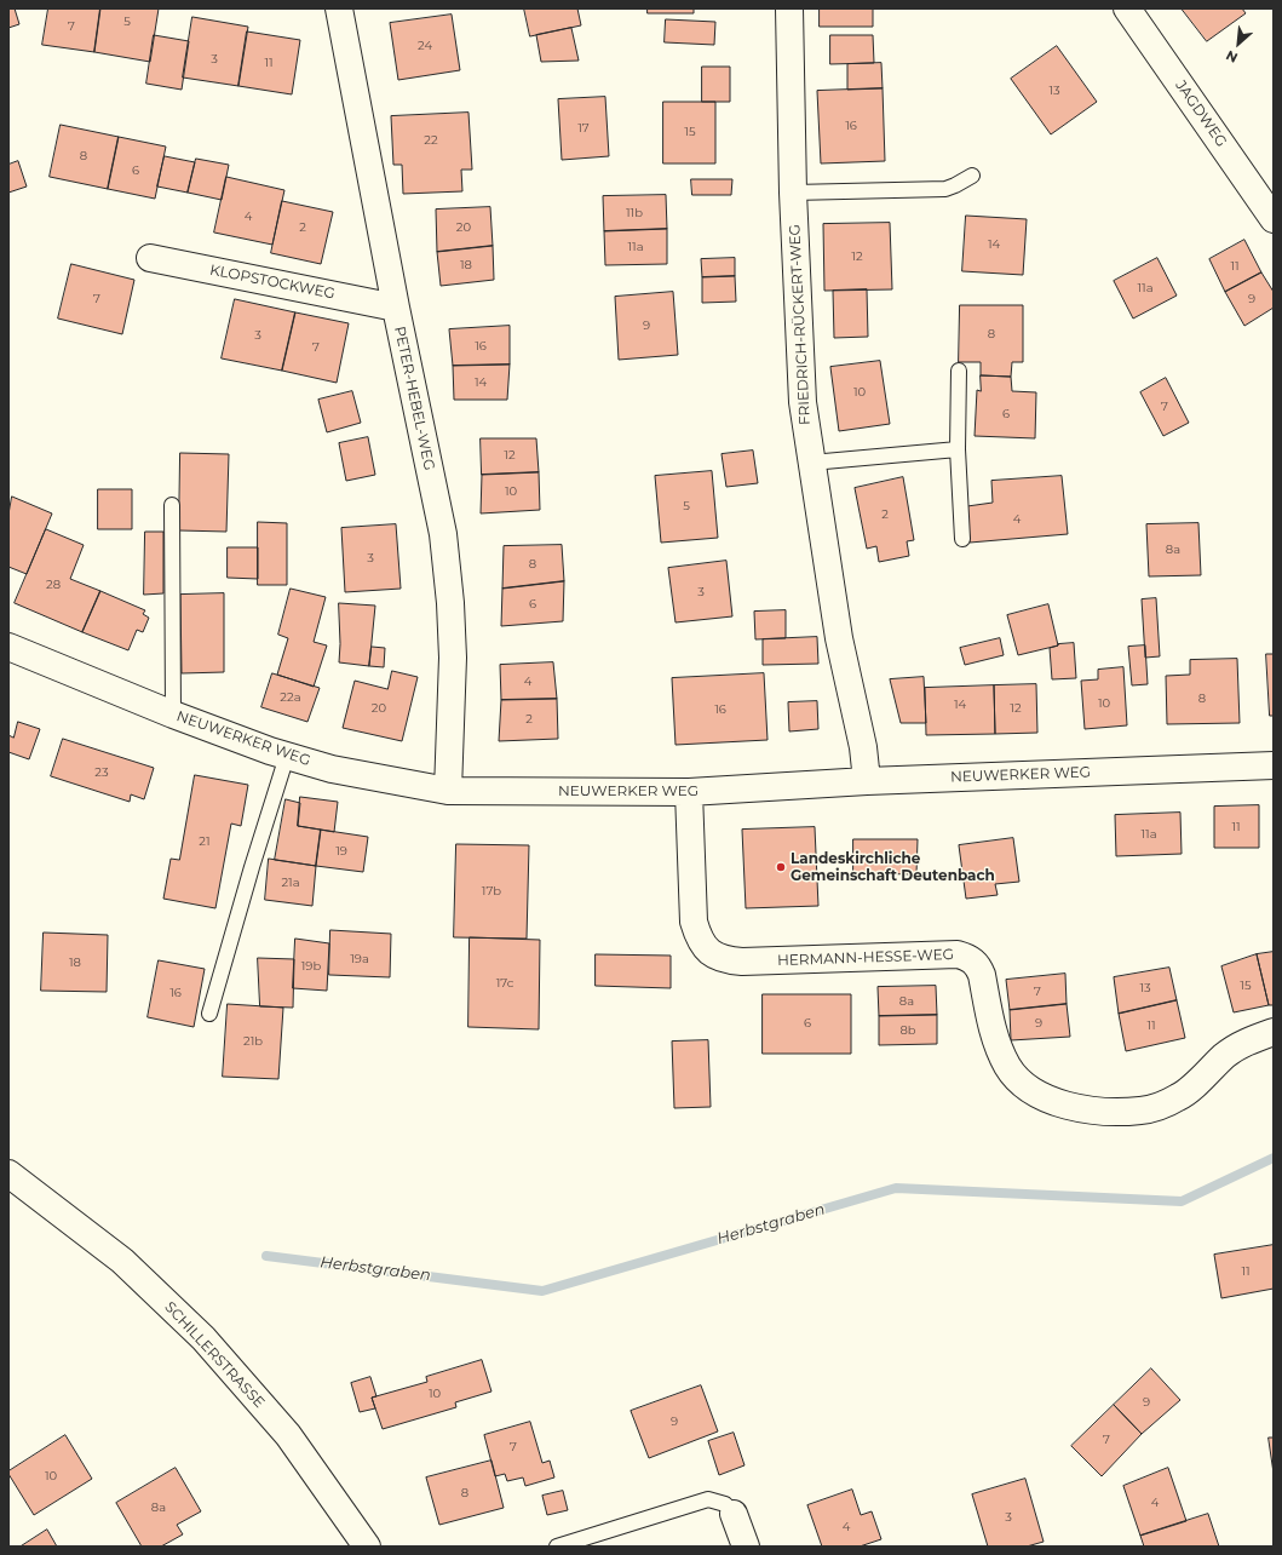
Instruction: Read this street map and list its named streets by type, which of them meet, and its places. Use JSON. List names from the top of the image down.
{
  "streets": {
    "street": [
      "JAGDWEG",
      "KLOPSTOCKWEG",
      "FRIEDRICH-RÜCKERT-WEG",
      "PETER-HEBEL-WEG",
      "NEUWERKER WEG",
      "HERMANN-HESSE-WEG",
      "SCHILLERSTRASSE"
    ]
  },
  "crossings": [
    ["KLOPSTOCKWEG", "PETER-HEBEL-WEG"],
    ["FRIEDRICH-RÜCKERT-WEG", "NEUWERKER WEG"],
    ["PETER-HEBEL-WEG", "NEUWERKER WEG"],
    ["NEUWERKER WEG", "HERMANN-HESSE-WEG"]
  ],
  "water": ["Herbstgraben"],
  "places": ["Landeskirchliche Gemeinschaft Deutenbach"],
  "house_numbers": [
    "5",
    "7",
    "24",
    "3",
    "11",
    "13",
    "16",
    "17",
    "15",
    "22",
    "8",
    "6",
    "11b",
    "4",
    "2",
    "20",
    "14",
    "11a",
    "12",
    "18",
    "11",
    "11a",
    "7",
    "9",
    "9",
    "8",
    "3",
    "16",
    "7",
    "14",
    "10",
    "7",
    "6",
    "12",
    "10",
    "5",
    "2",
    "4",
    "8a",
    "3",
    "8",
    "28",
    "3",
    "6",
    "4",
    "22a",
    "8",
    "10",
    "14",
    "20",
    "12",
    "16",
    "2",
    "23",
    "11",
    "11a",
    "21",
    "19",
    "21a",
    "17b",
    "19a",
    "18",
    "19b",
    "17c",
    "15",
    "13",
    "7",
    "16",
    "8a",
    "6",
    "9",
    "11",
    "8b",
    "21b",
    "11",
    "10",
    "9",
    "9",
    "7",
    "7",
    "10",
    "8",
    "4",
    "8a",
    "3",
    "4"
  ],
  "north": "bottom left"
}
